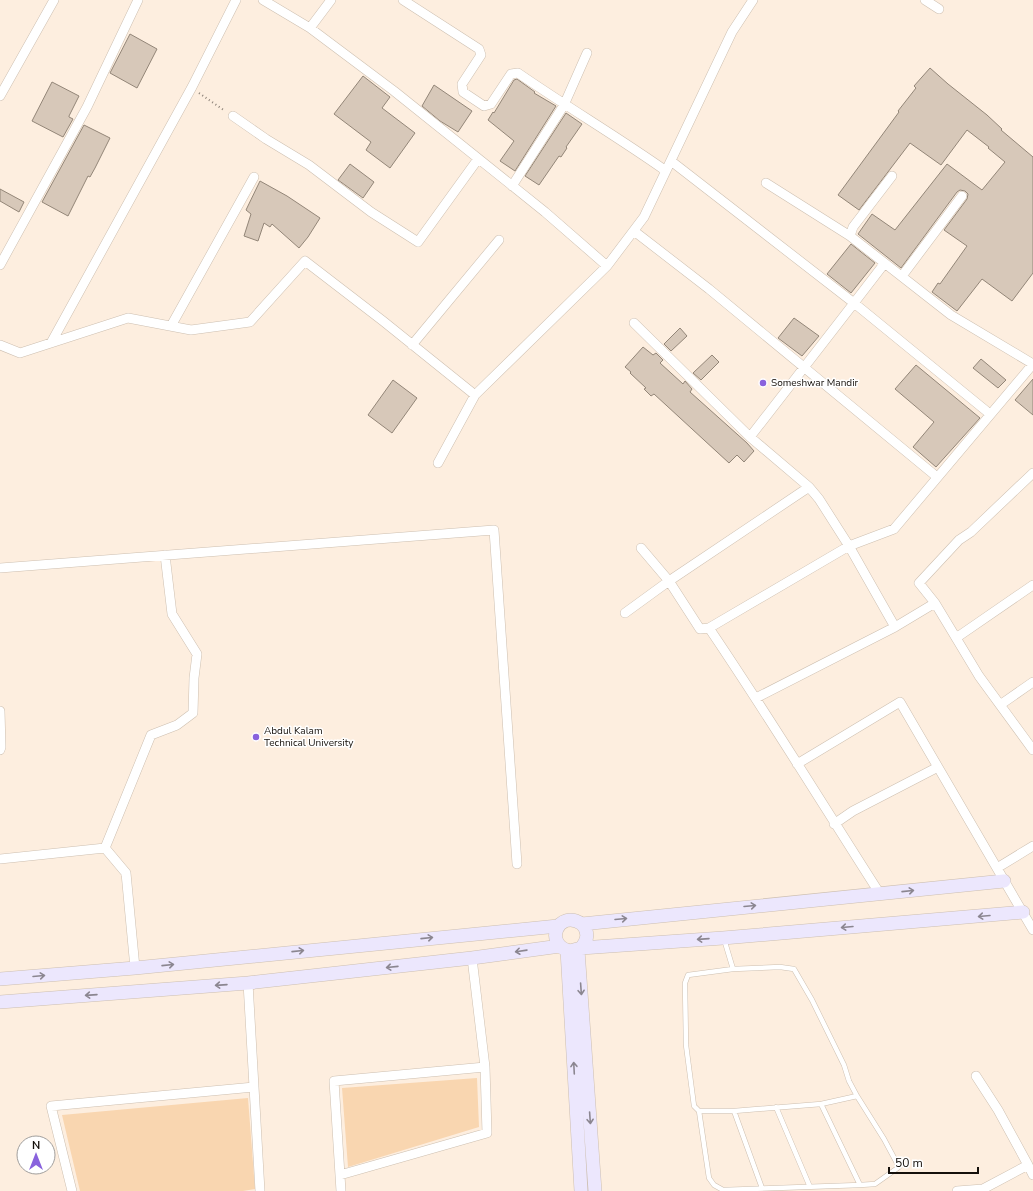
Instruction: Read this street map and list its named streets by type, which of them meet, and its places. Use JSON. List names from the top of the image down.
{
  "places": ["Someshwar Mandir", "Abdul Kalam Technical University"],
  "scale_bar": "50 m",
  "north": "top"
}
